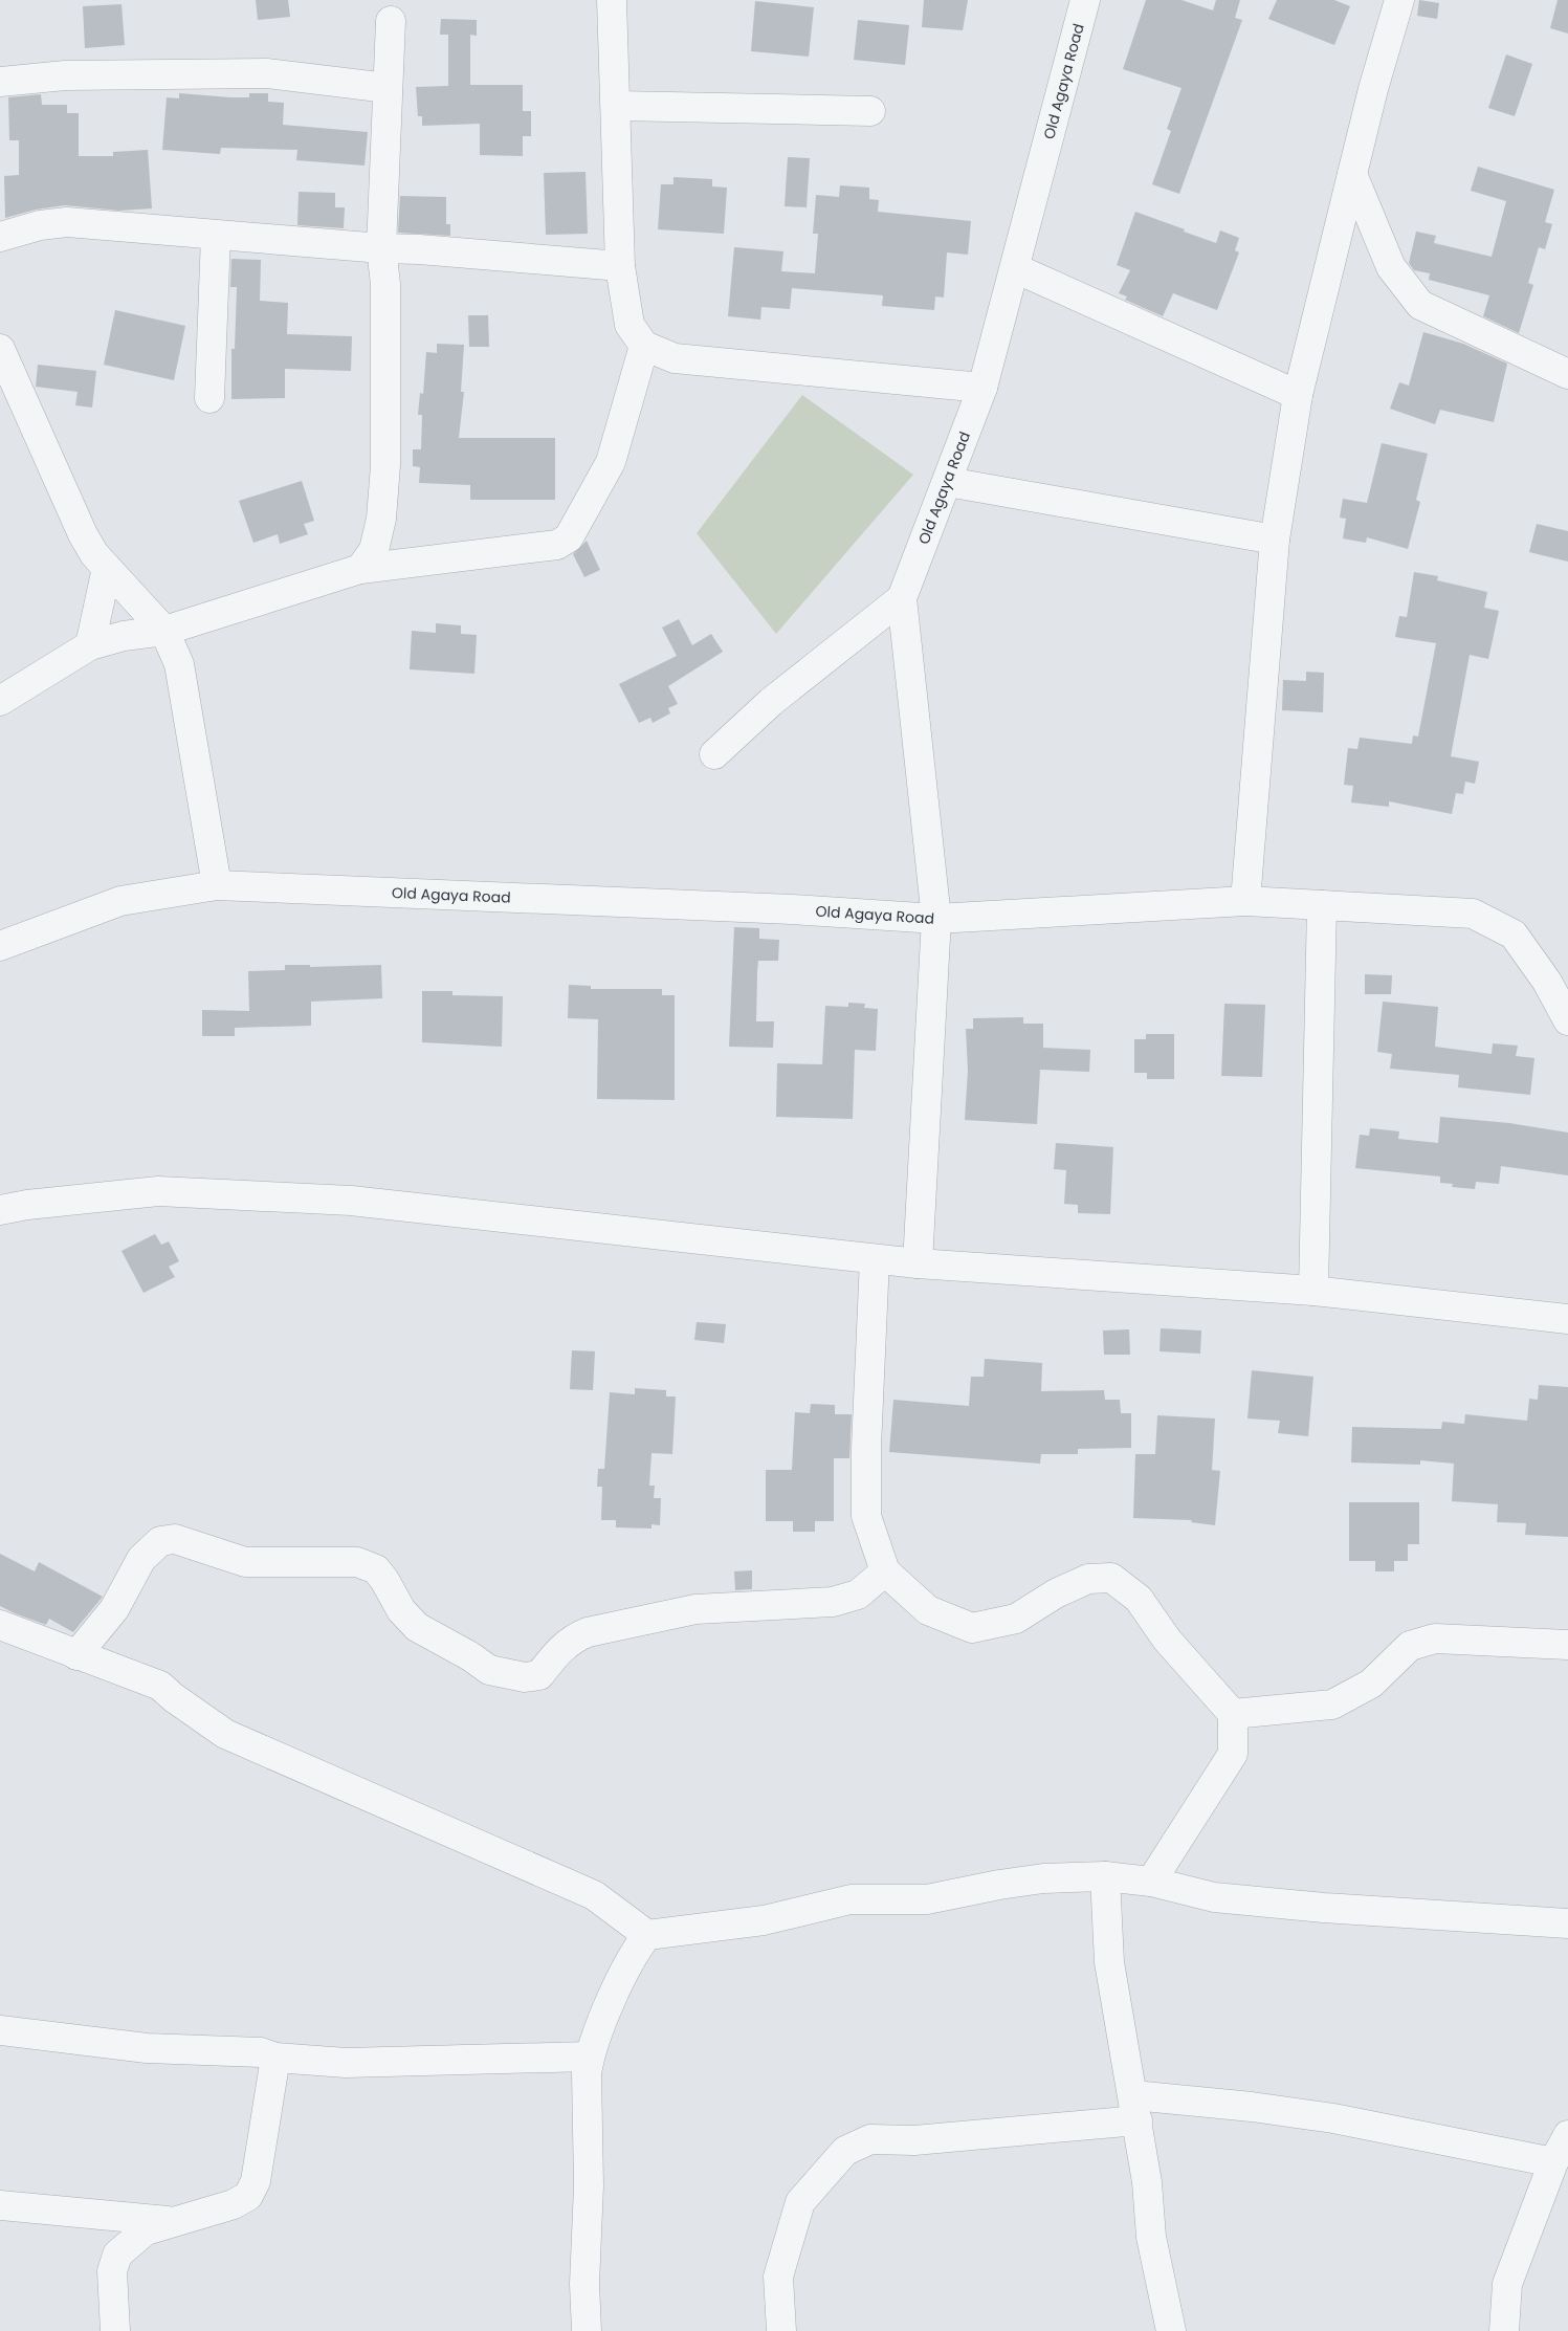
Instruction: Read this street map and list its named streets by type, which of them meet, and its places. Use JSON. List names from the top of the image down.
{
  "streets": {
    "street": ["Old Agaya Road"]
  }
}
